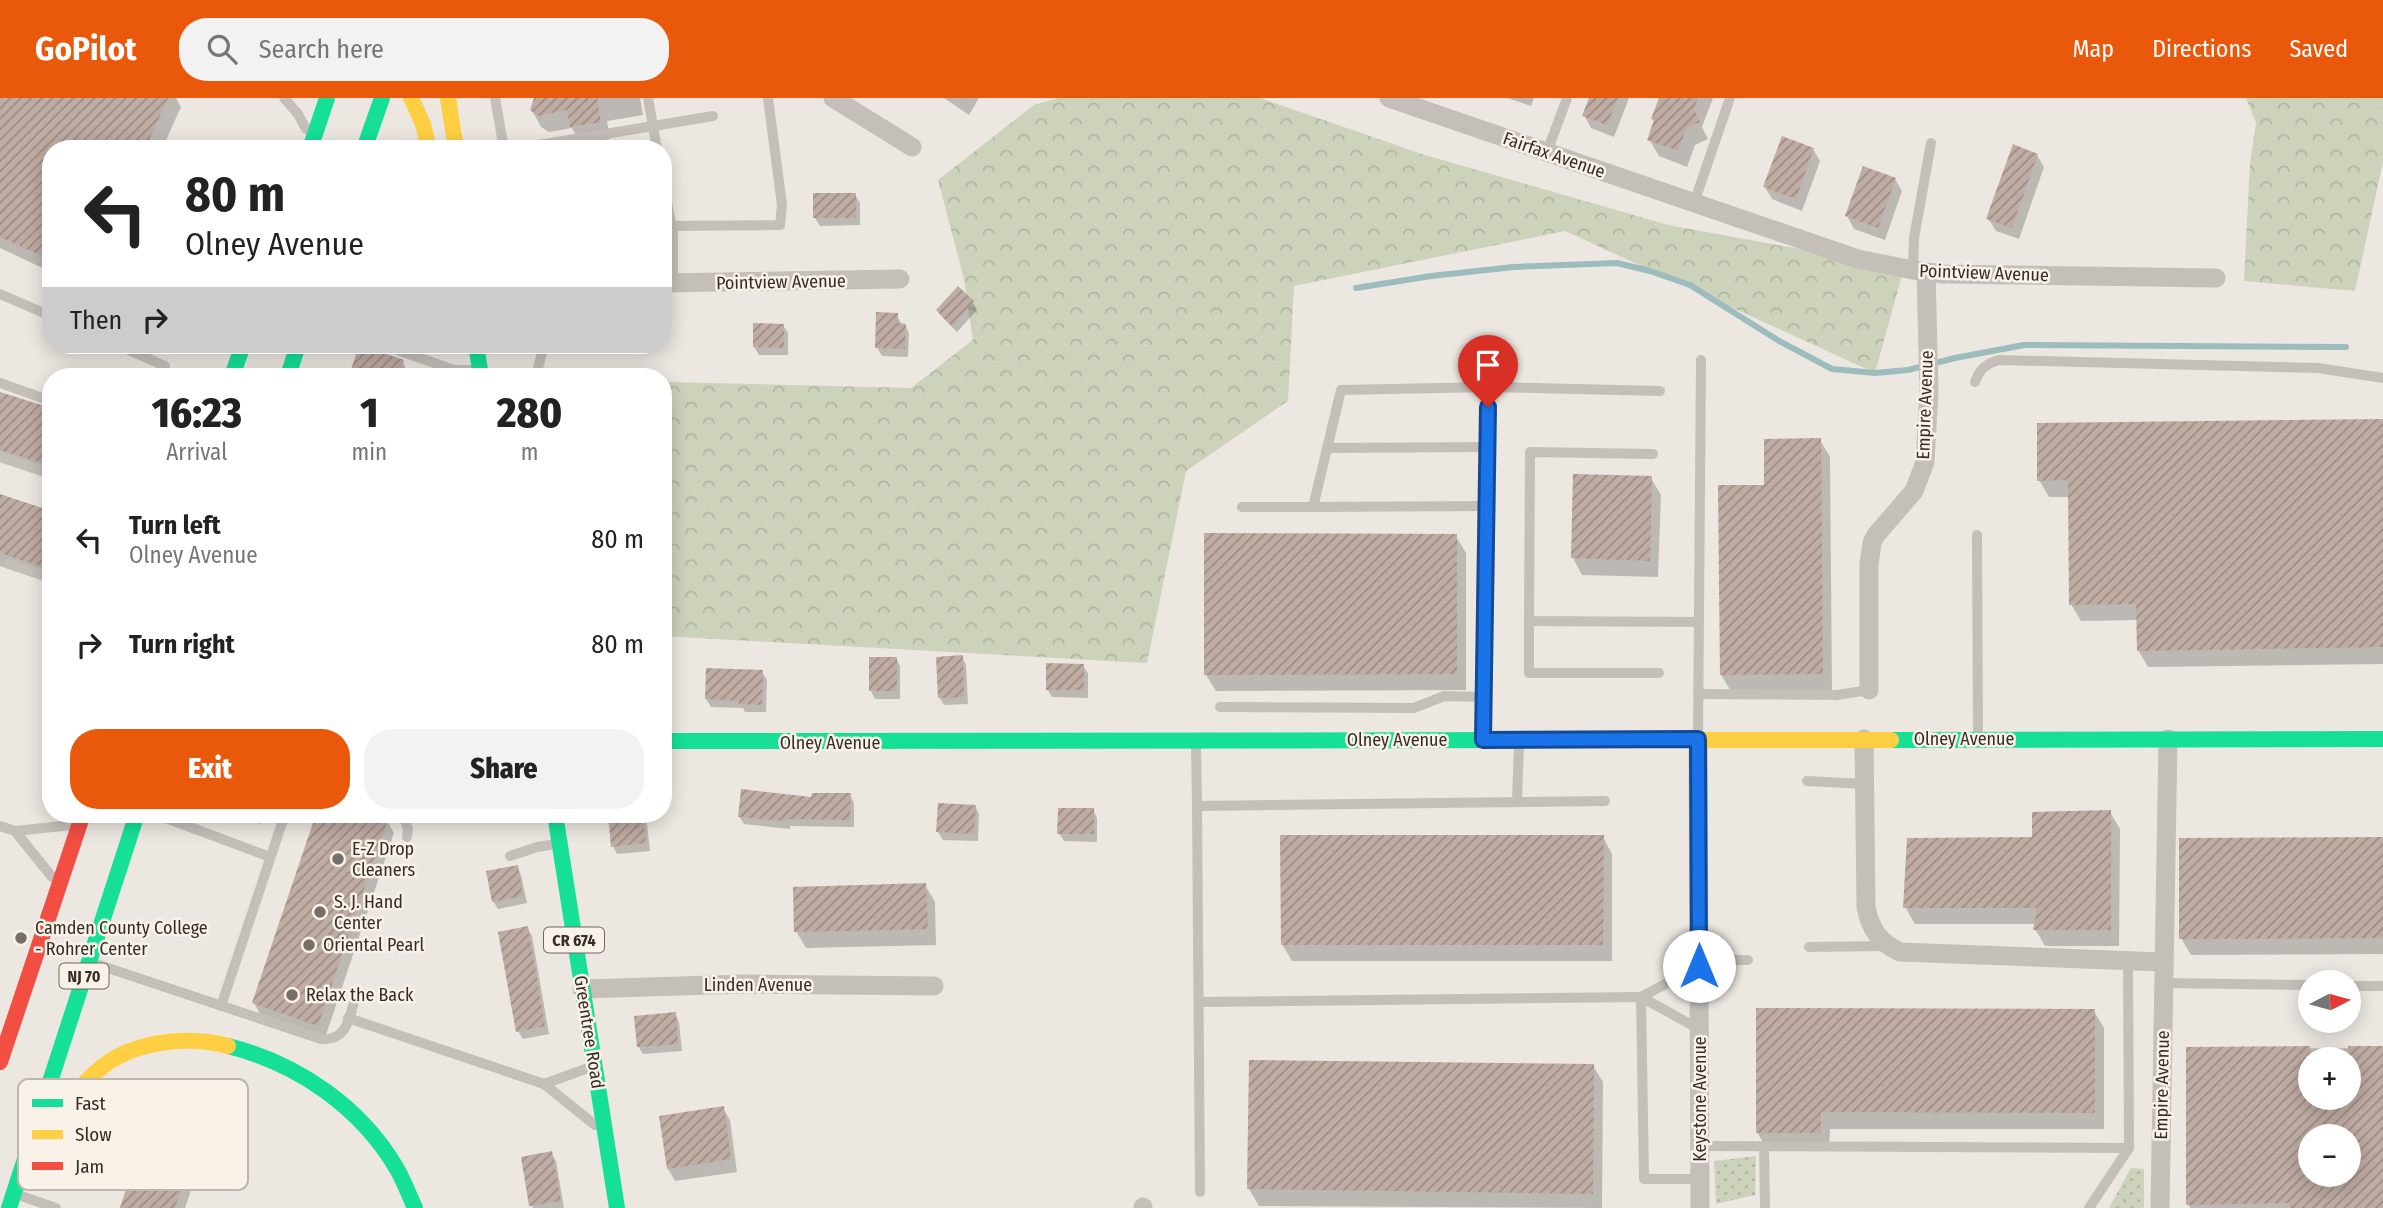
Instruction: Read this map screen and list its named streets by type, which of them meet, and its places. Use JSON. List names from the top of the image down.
{
  "streets": {
    "main road": [
      "Olney Avenue",
      "CR 674",
      "NJ 70",
      "Greentree Road"
    ],
    "street": [
      "Fairfax Avenue",
      "Pointview Avenue",
      "Empire Avenue",
      "Linden Avenue",
      "Keystone Avenue"
    ]
  },
  "crossings": [
    ["Fairfax Avenue", "Pointview Avenue"],
    ["Pointview Avenue", "Empire Avenue"],
    ["Empire Avenue", "Olney Avenue"],
    ["Olney Avenue", "Keystone Avenue"],
    ["Linden Avenue", "Greentree Road"]
  ],
  "places": [
    "E-Z Drop Cleaners",
    "S. J. Hand Center",
    "Camden County College - Rohrer Center",
    "Oriental Pearl",
    "Relax the Back"
  ],
  "legend": ["Fast", "Slow", "Jam"],
  "north": "right",
  "page": {
    "header": "GoPilot",
    "search": "Search here",
    "nav": ["Map", "Directions", "Saved"],
    "turn": ["80 m", "Olney Avenue"],
    "then": "Then",
    "eta": [
      "16:23",
      "Arrival",
      "1",
      "min",
      "280",
      "m"
    ],
    "list": [
      {
        "name": "Turn left",
        "note": "Olney Avenue",
        "value": "80 m"
      },
      {
        "name": "Turn right",
        "value": "80 m"
      }
    ],
    "buttons": ["Exit", "Share"],
    "map_buttons": ["+", "−"]
  }
}
